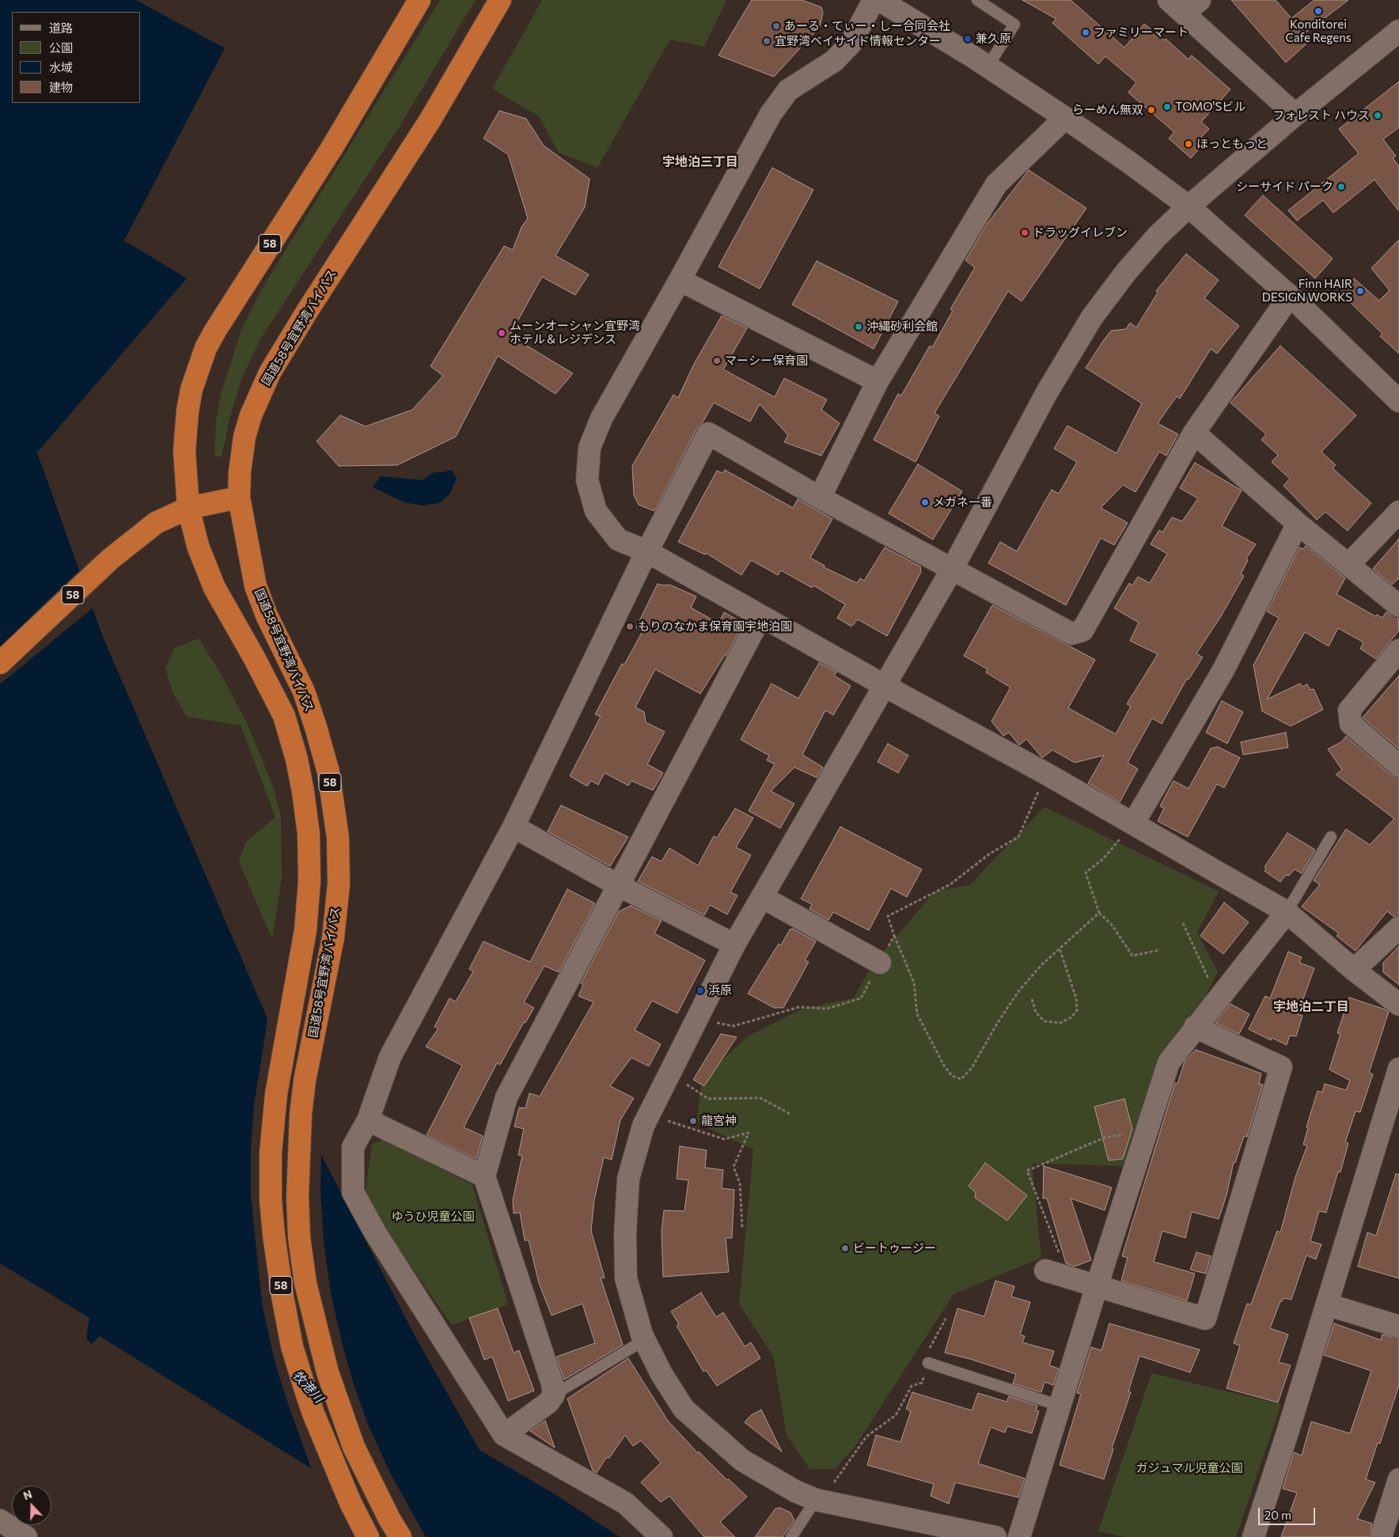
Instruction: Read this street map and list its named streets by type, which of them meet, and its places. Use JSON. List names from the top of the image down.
{
  "streets": {
    "highway": ["58", "国道58号宜野湾バイパス"]
  },
  "crossings": [
    ["58", "国道58号宜野湾バイパス"]
  ],
  "districts": ["宇地泊三丁目", "宇地泊二丁目"],
  "water": ["牧港川"],
  "parks": ["ゆうひ児童公園", "ガジュマル児童公園"],
  "places": [
    "Konditorei Cafe Regens",
    "あーる・てぃー・しー合同会社",
    "ファミリーマート",
    "兼久原",
    "宜野湾ベイサイド情報センター",
    "TOMO'Sビル",
    "らーめん無双",
    "フォレスト ハウス",
    "ほっともっと",
    "シーサイド パーク",
    "ドラッグイレブン",
    "Finn HAIR DESIGN WORKS",
    "沖縄砂利会館",
    "ムーンオーシャン宜野湾 ホテル＆レジデンス",
    "マーシー保育園",
    "メガネ一番",
    "もりのなかま保育園宇地泊園",
    "浜原",
    "龍宮神",
    "ビートゥージー"
  ],
  "legend": [
    "道路",
    "公園",
    "水域",
    "建物"
  ],
  "scale_bar": "20 m",
  "north": "top"
}
